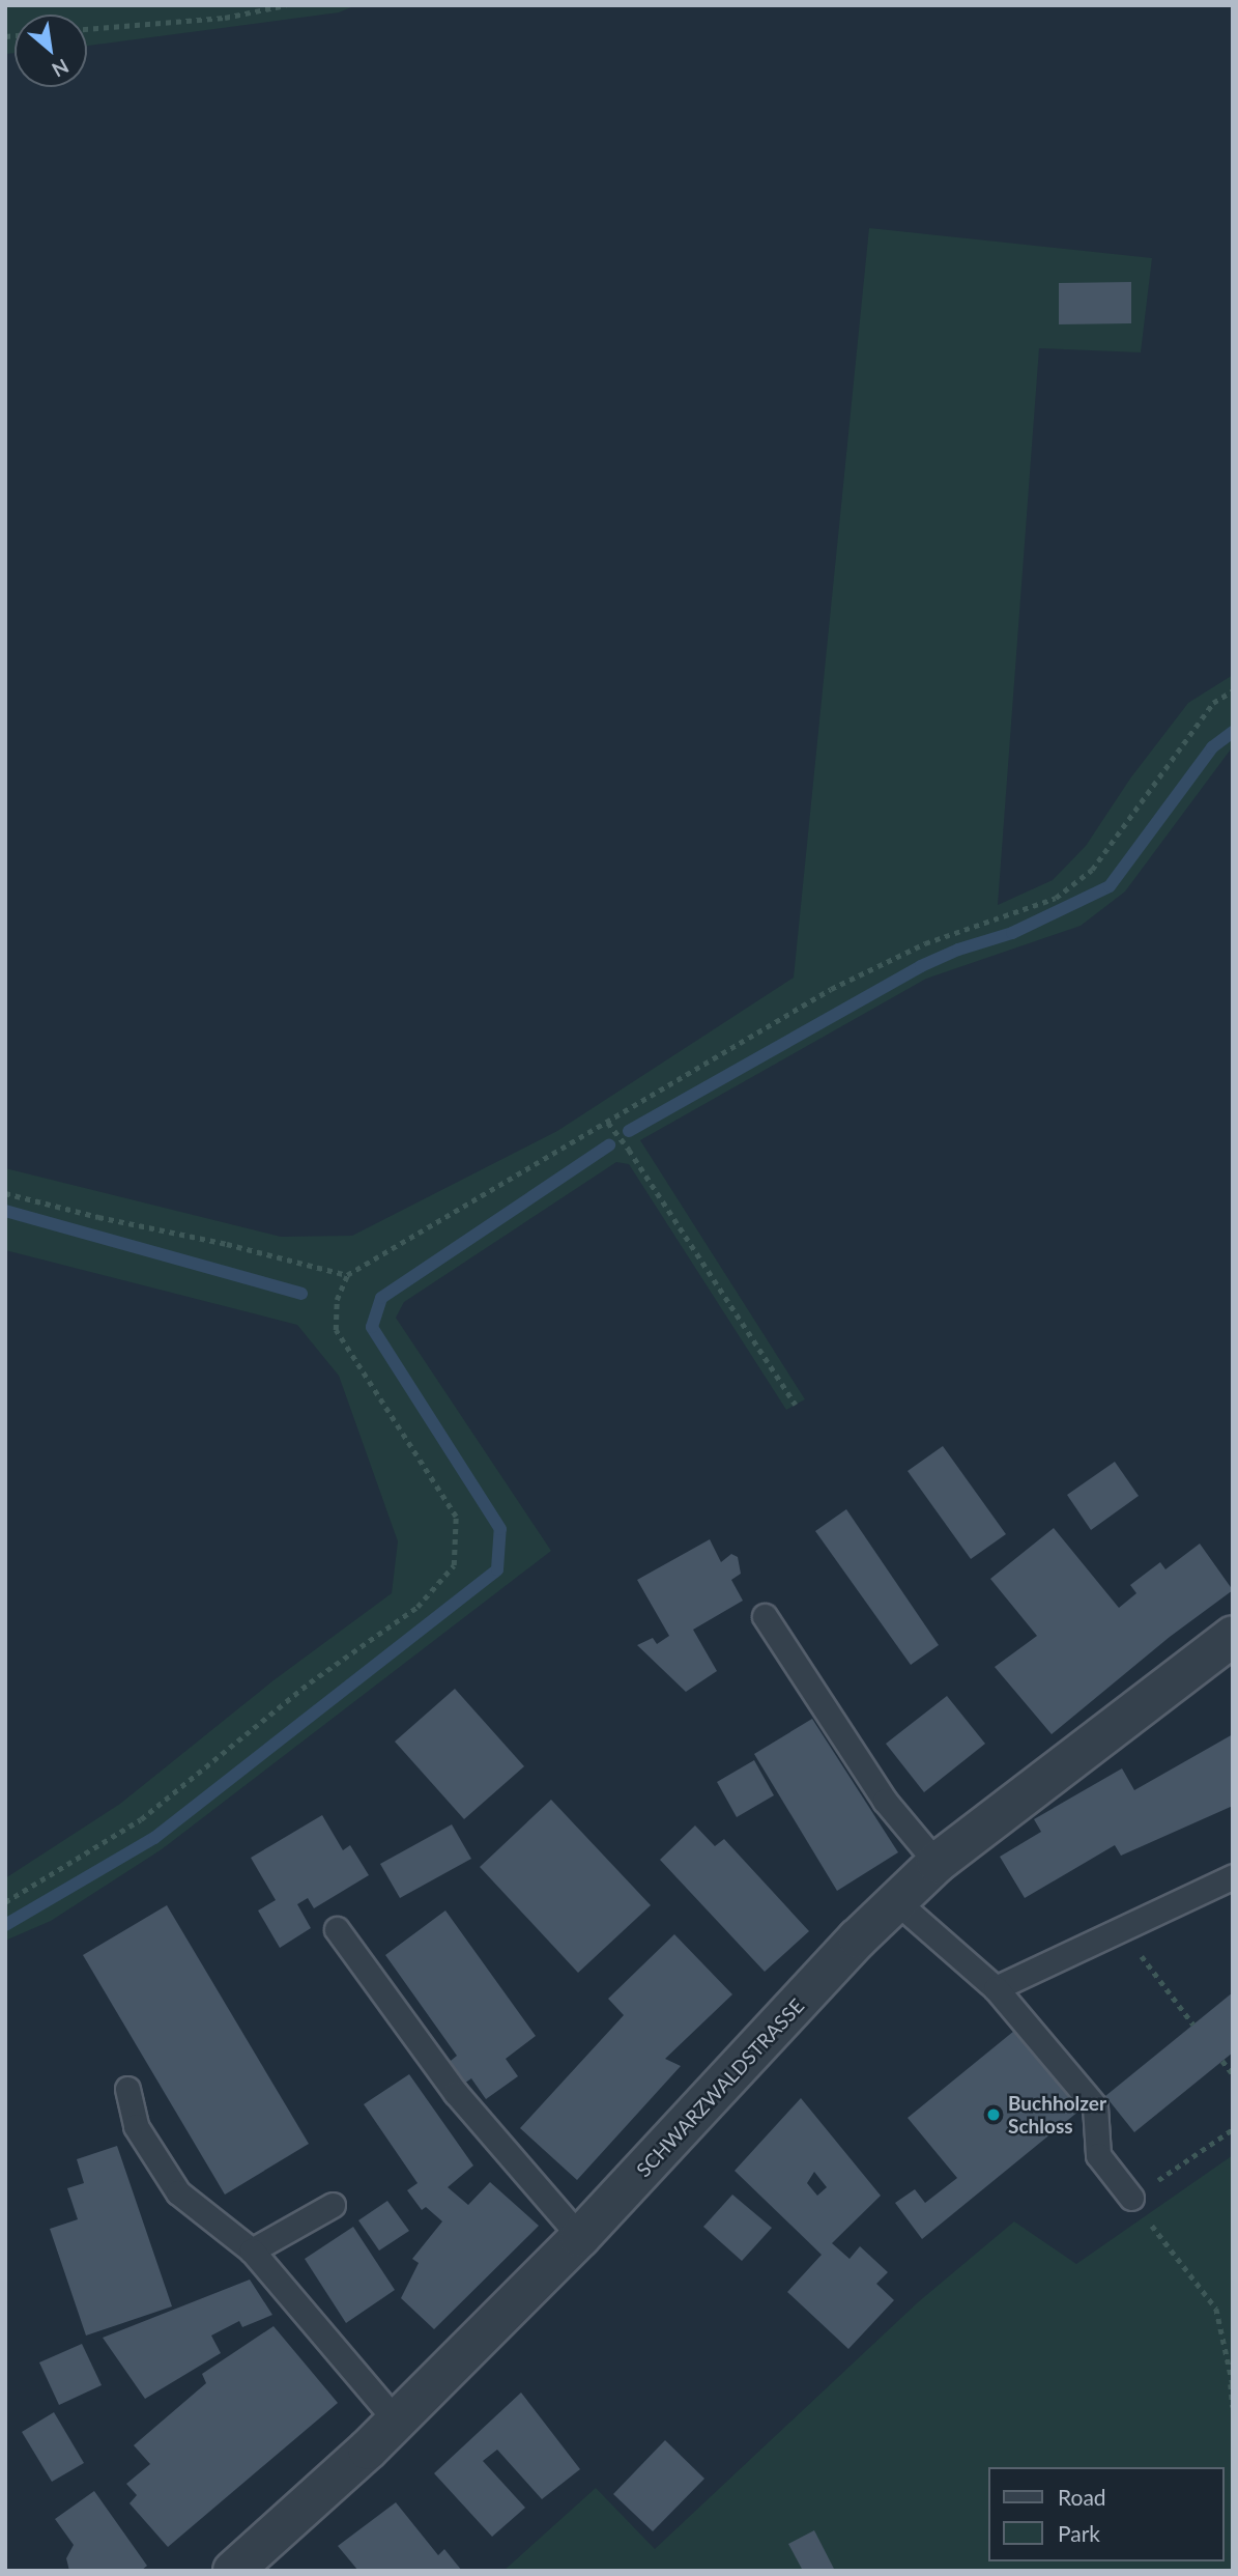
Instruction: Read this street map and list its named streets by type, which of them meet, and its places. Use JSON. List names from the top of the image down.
{
  "streets": {
    "street": ["SCHWARZWALDSTRASSE"]
  },
  "places": ["Buchholzer Schloss"],
  "legend": ["Road", "Park"],
  "north": "bottom right"
}
